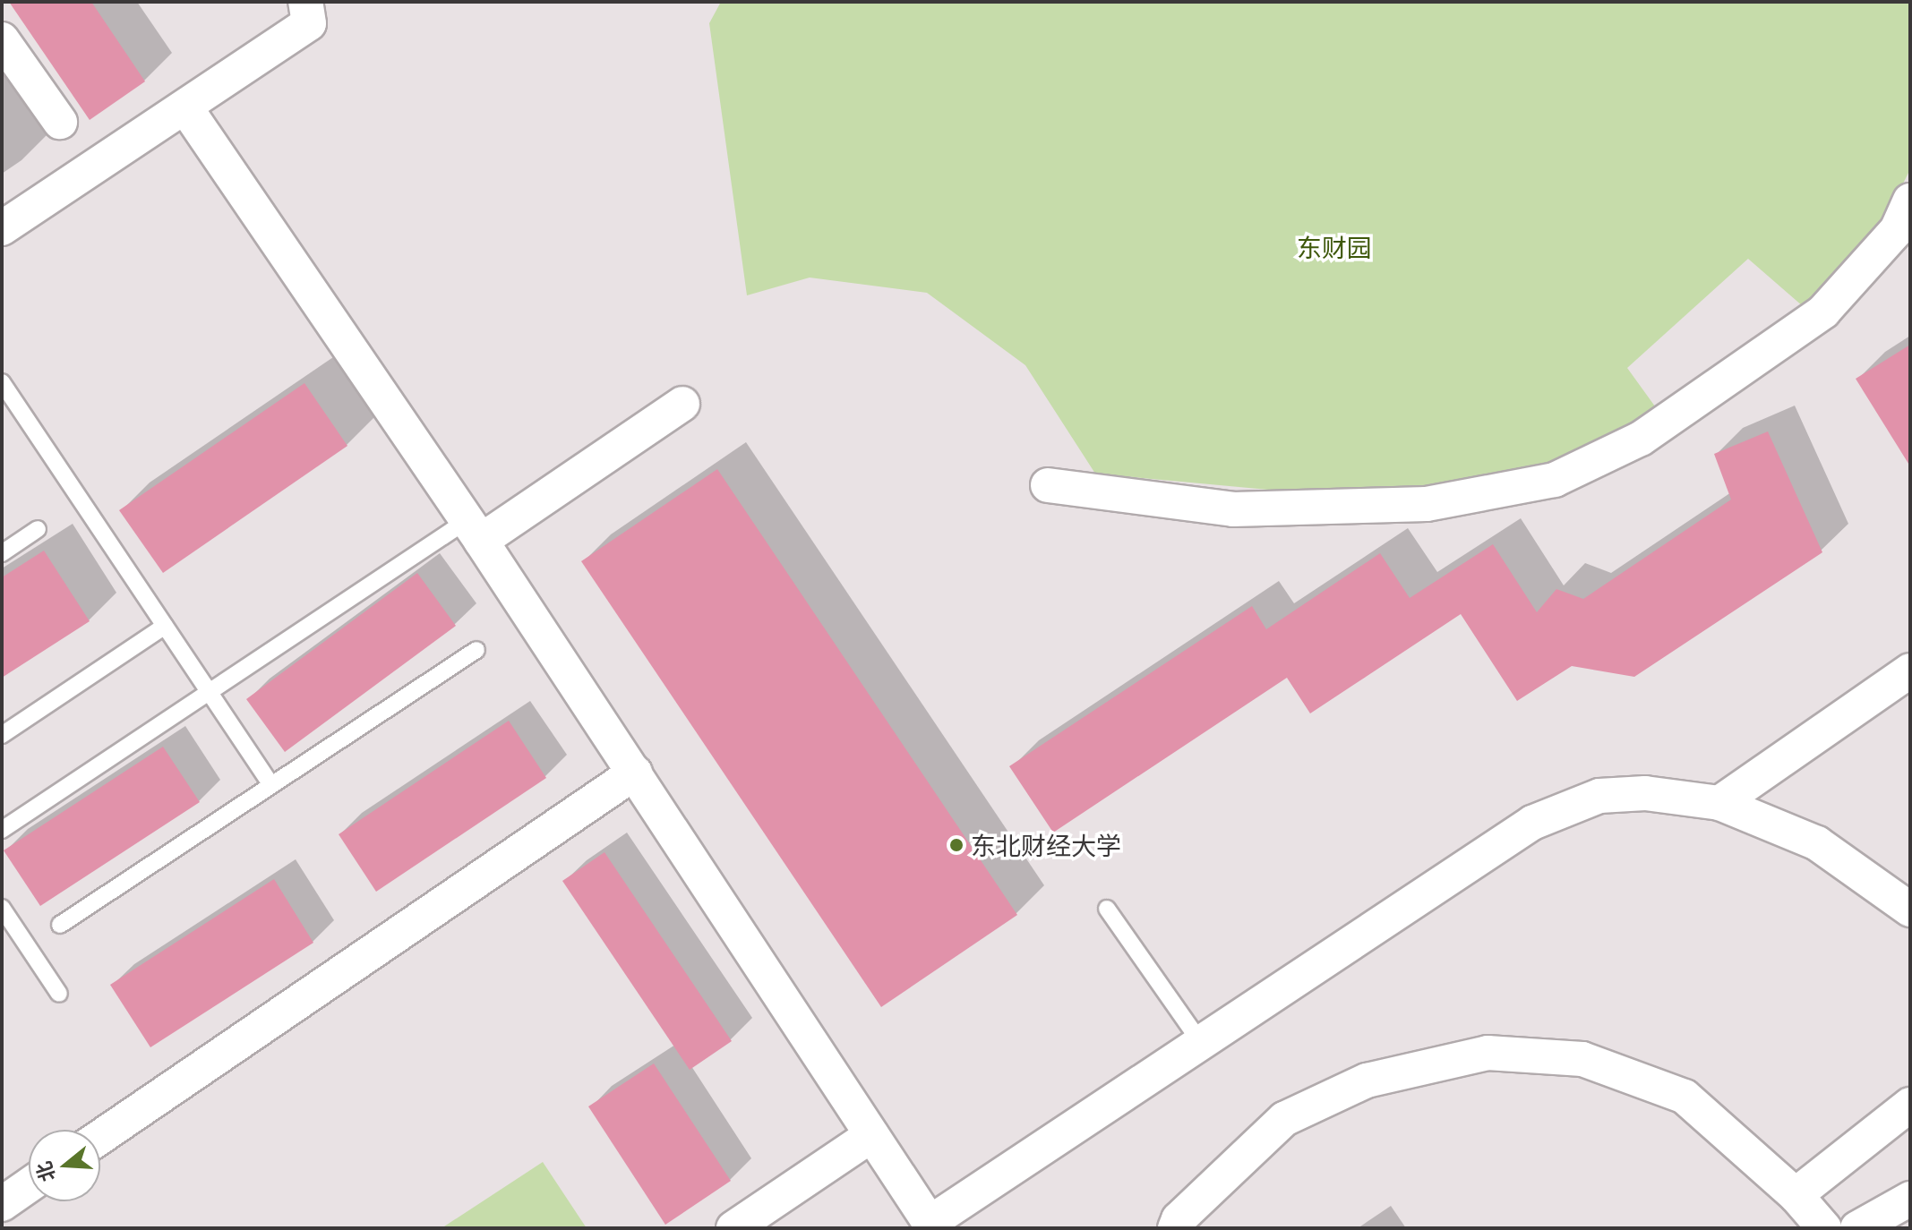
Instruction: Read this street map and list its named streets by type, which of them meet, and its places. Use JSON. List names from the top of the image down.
{
  "parks": ["东财园"],
  "places": ["东北财经大学"],
  "north": "left"
}
